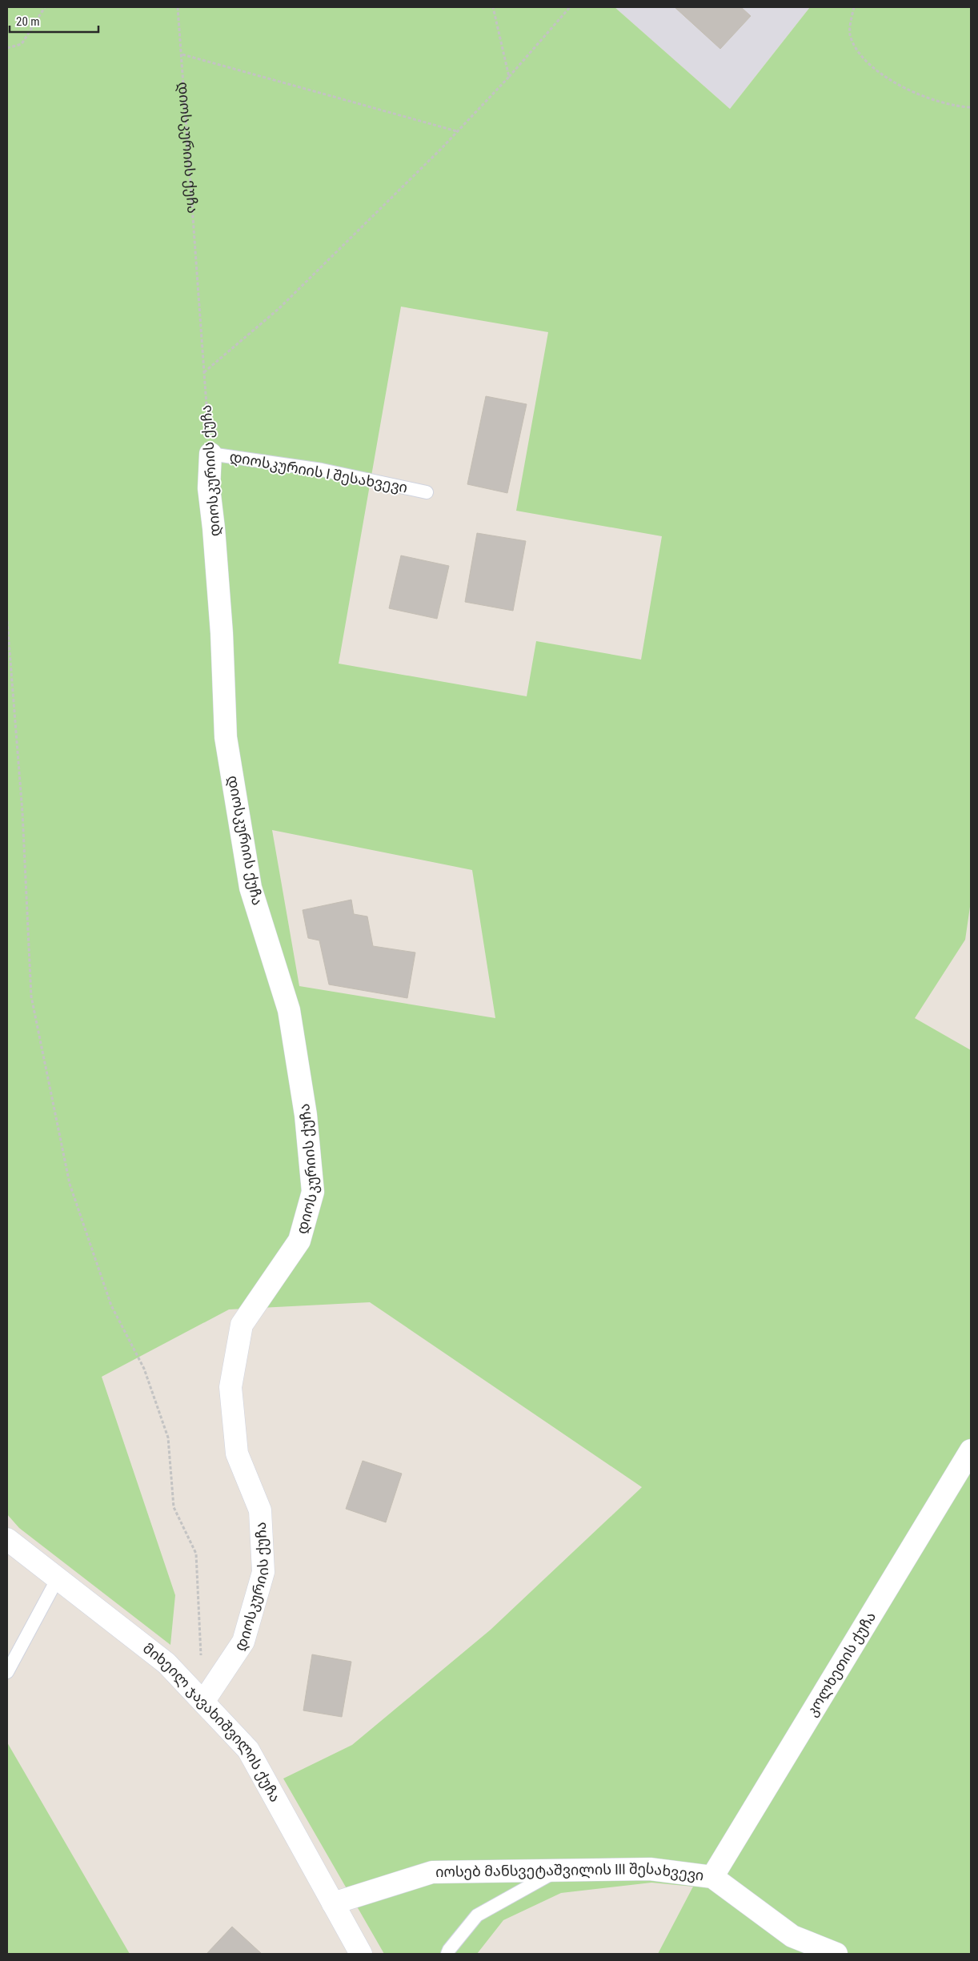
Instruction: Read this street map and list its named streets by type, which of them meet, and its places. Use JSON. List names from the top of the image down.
{
  "streets": {
    "street": [
      "დიოსკურიის ქუჩა",
      "კოლხეთის ქუჩა",
      "მიხეილ ჯავახიშვილის ქუჩა",
      "იოსებ მანსვეტაშვილის III შესახვევი"
    ],
    "lane": ["დიოსკურიის I შესახვევი"]
  },
  "crossings": [
    ["დიოსკურიის ქუჩა", "დიოსკურიის I შესახვევი"],
    ["დიოსკურიის ქუჩა", "მიხეილ ჯავახიშვილის ქუჩა"],
    ["კოლხეთის ქუჩა", "იოსებ მანსვეტაშვილის III შესახვევი"],
    ["მიხეილ ჯავახიშვილის ქუჩა", "იოსებ მანსვეტაშვილის III შესახვევი"]
  ],
  "scale_bar": "20 m"
}
